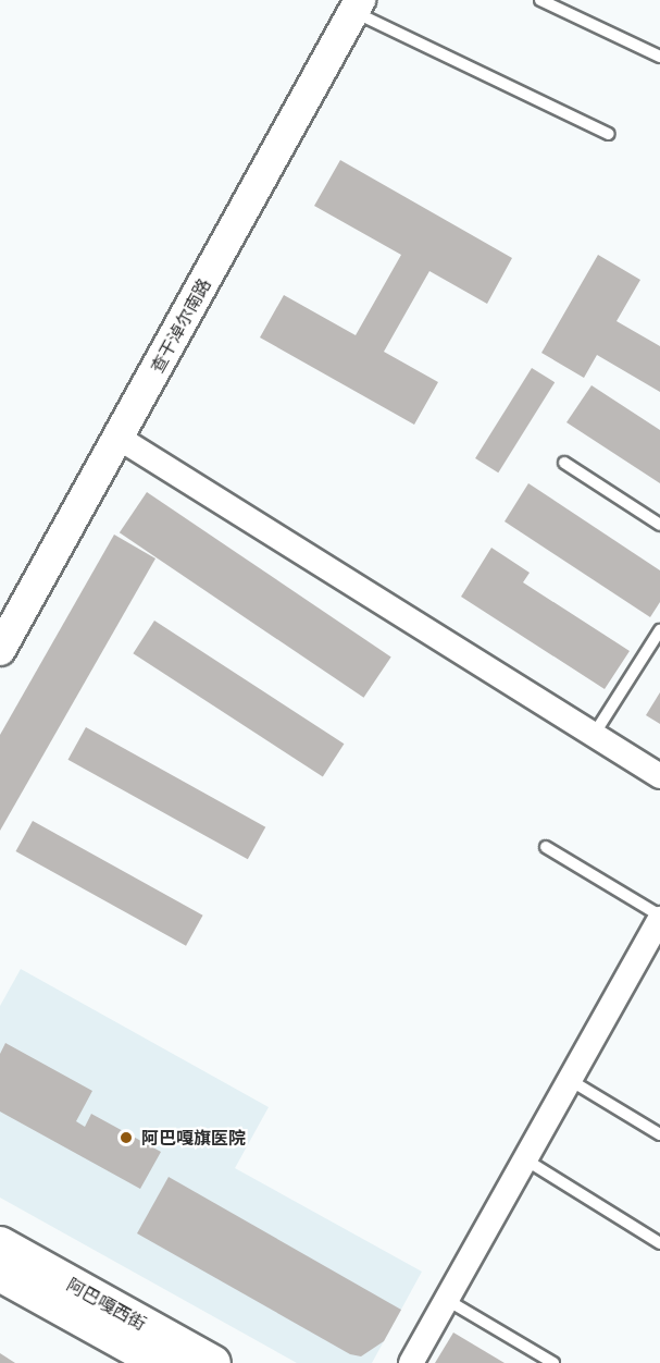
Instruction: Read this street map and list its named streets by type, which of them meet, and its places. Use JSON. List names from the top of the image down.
{
  "streets": {
    "main road": ["阿巴嘎西街"],
    "street": ["查干淖尔南路"]
  },
  "places": ["阿巴嘎旗医院"]
}
